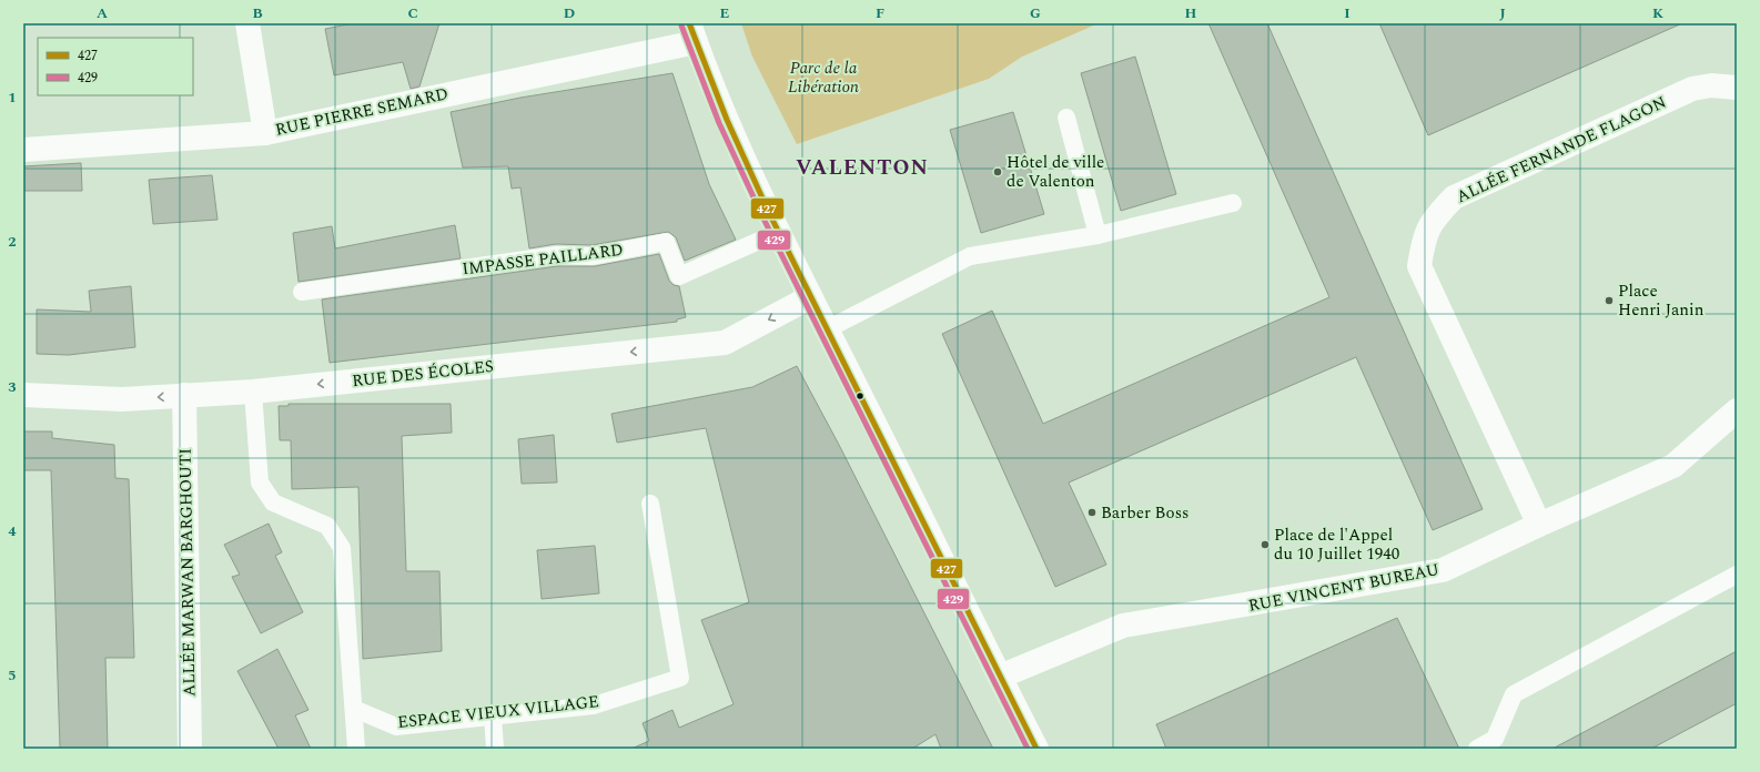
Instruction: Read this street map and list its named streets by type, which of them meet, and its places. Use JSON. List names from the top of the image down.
{
  "streets": {
    "street": [
      "RUE PIERRE SEMARD",
      "ALLÉE FERNANDE FLAGON",
      "RUE DES ÉCOLES",
      "ALLÉE MARWAN BARGHOUTI",
      "RUE VINCENT BUREAU"
    ],
    "lane": ["IMPASSE PAILLARD", "ESPACE VIEUX VILLAGE"]
  },
  "crossings": [
    ["ALLÉE FERNANDE FLAGON", "RUE VINCENT BUREAU"],
    ["RUE DES ÉCOLES", "ALLÉE MARWAN BARGHOUTI"]
  ],
  "one_way": ["RUE DES ÉCOLES"],
  "districts": ["VALENTON"],
  "parks": ["Parc de la Libération"],
  "places": [
    "Hôtel de ville de Valenton",
    "Place Henri Janin",
    "Barber Boss",
    "Place de l'Appel du 10 Juillet 1940"
  ],
  "lines": ["transit line 427", "transit line 429"],
  "legend": ["427", "429"],
  "grid": {
    "columns": [
      "A",
      "B",
      "C",
      "D",
      "E",
      "F",
      "G",
      "H",
      "I",
      "J",
      "K"
    ],
    "rows": [
      "1",
      "2",
      "3",
      "4",
      "5"
    ]
  }
}
